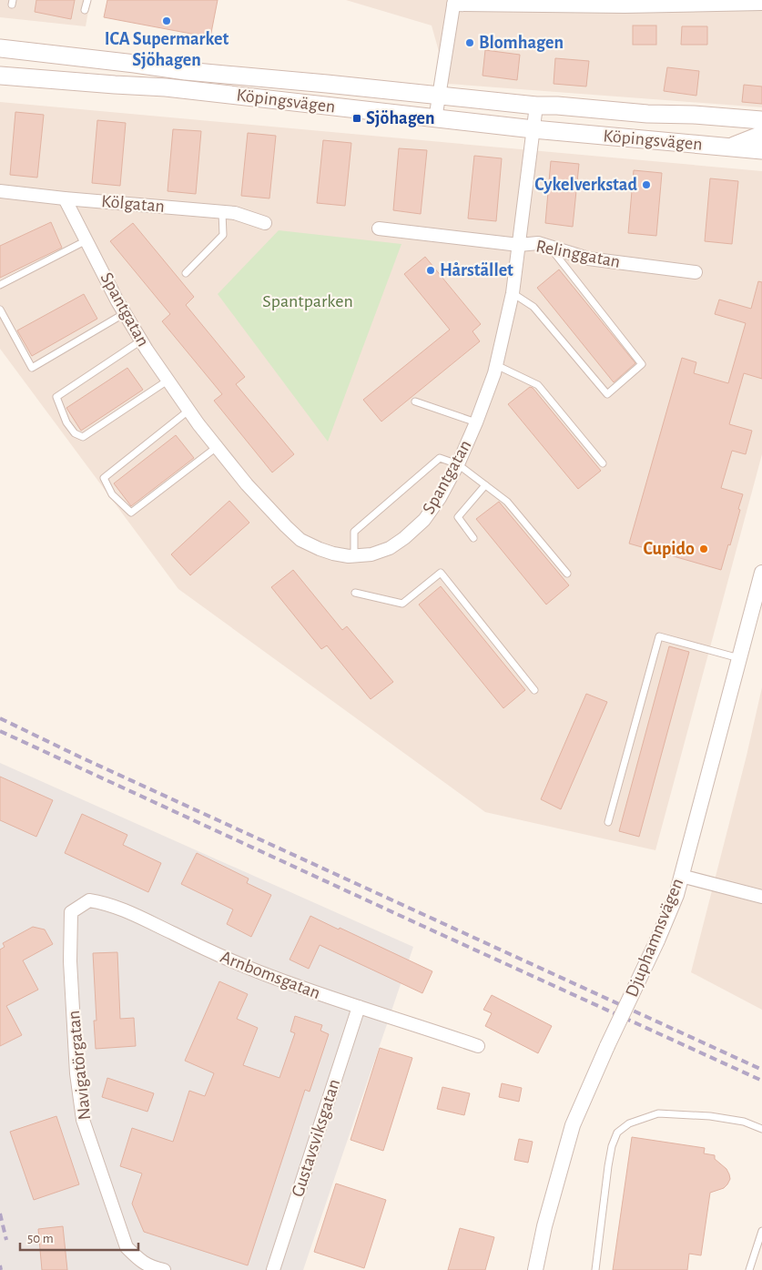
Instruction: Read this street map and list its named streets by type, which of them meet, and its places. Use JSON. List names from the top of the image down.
{
  "streets": {
    "main road": ["Köpingsvägen"],
    "street": [
      "Kölgatan",
      "Relinggatan",
      "Spantgatan",
      "Djuphamnsvägen",
      "Arnbomsgatan",
      "Navigatörgatan",
      "Gustavsviksgatan"
    ]
  },
  "crossings": [
    ["Köpingsvägen", "Spantgatan"],
    ["Kölgatan", "Spantgatan"],
    ["Relinggatan", "Spantgatan"],
    ["Arnbomsgatan", "Navigatörgatan"],
    ["Arnbomsgatan", "Gustavsviksgatan"]
  ],
  "parks": ["Spantparken"],
  "places": {
    "other": [
      "ICA Supermarket Sjöhagen",
      "Blomhagen",
      "Cykelverkstad",
      "Hårstället",
      "Cupido"
    ],
    "transit": ["Sjöhagen"]
  },
  "scale_bar": "50 m"
}
